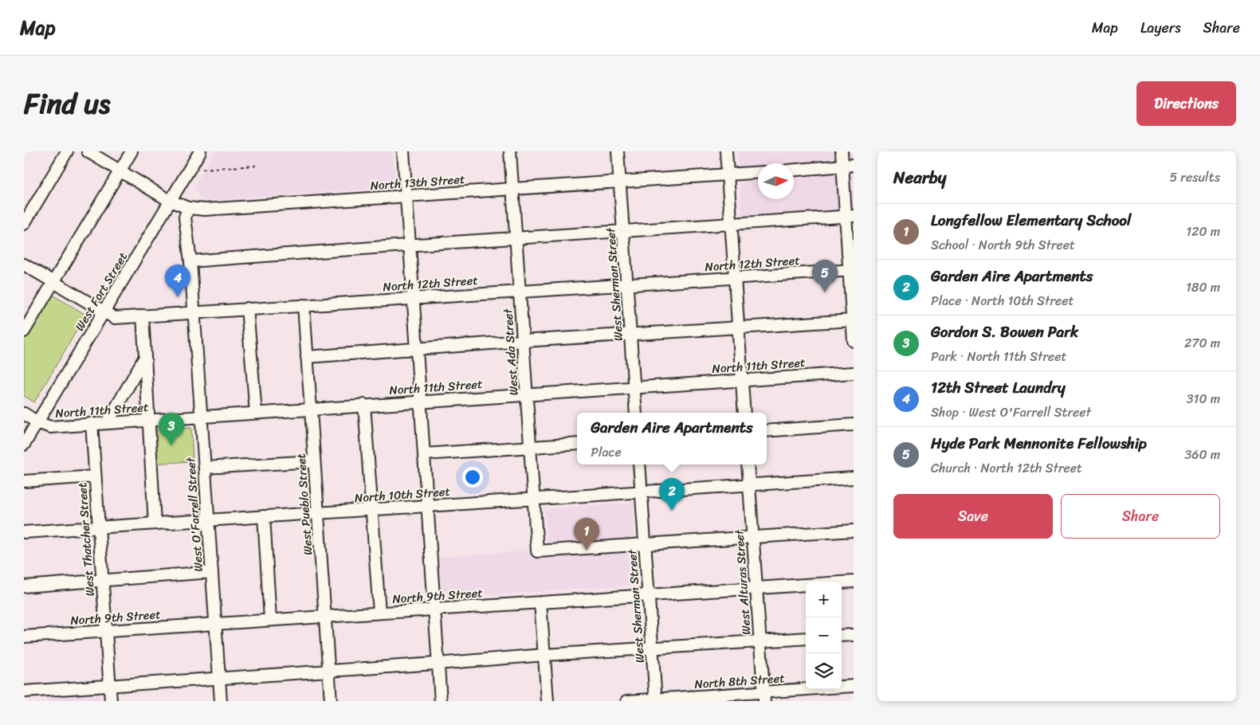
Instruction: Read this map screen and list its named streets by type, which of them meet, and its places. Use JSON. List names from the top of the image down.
{
  "streets": {
    "street": [
      "North 13th Street",
      "North 12th Street",
      "West Sherman Street",
      "West Fort Street",
      "West Ada Street",
      "North 11th Street",
      "North 10th Street",
      "West Pueblo Street",
      "West O'Farrell Street",
      "West Thatcher Street",
      "West Alturas Street",
      "North 9th Street",
      "North 8th Street"
    ]
  },
  "crossings": [
    ["North 13th Street", "West Sherman Street"],
    ["North 13th Street", "West Fort Street"],
    ["North 13th Street", "West Ada Street"],
    ["North 13th Street", "West O'Farrell Street"],
    ["North 12th Street", "West Sherman Street"],
    ["North 12th Street", "West Fort Street"],
    ["North 12th Street", "West Ada Street"],
    ["North 12th Street", "West Pueblo Street"],
    ["North 12th Street", "West O'Farrell Street"],
    ["West Sherman Street", "West Ada Street"],
    ["West Sherman Street", "North 11th Street"],
    ["West Sherman Street", "North 10th Street"],
    ["West Sherman Street", "North 9th Street"],
    ["West Sherman Street", "North 8th Street"],
    ["West Fort Street", "North 11th Street"],
    ["West Ada Street", "North 11th Street"],
    ["West Ada Street", "North 10th Street"],
    ["North 11th Street", "West Pueblo Street"],
    ["North 11th Street", "West O'Farrell Street"],
    ["North 11th Street", "West Thatcher Street"],
    ["North 10th Street", "West Pueblo Street"],
    ["North 10th Street", "West O'Farrell Street"],
    ["North 10th Street", "West Thatcher Street"],
    ["North 10th Street", "West Alturas Street"],
    ["West Pueblo Street", "North 9th Street"],
    ["West O'Farrell Street", "North 9th Street"],
    ["West Thatcher Street", "North 9th Street"],
    ["West Alturas Street", "North 9th Street"],
    ["West Alturas Street", "North 8th Street"]
  ],
  "north": "right",
  "page": {
    "header": "Map",
    "nav": ["Map", "Layers", "Share"],
    "title": "Find us",
    "buttons": [
      "Directions",
      ["Save", "Share"]
    ],
    "heading": ["Nearby", "5 results"],
    "list": [
      {
        "mark": "1",
        "name": "Longfellow Elementary School",
        "note": "School · North 9th Street",
        "value": "120 m"
      },
      {
        "mark": "2",
        "name": "Garden Aire Apartments",
        "note": "Place · North 10th Street",
        "value": "180 m"
      },
      {
        "mark": "3",
        "name": "Gordon S. Bowen Park",
        "note": "Park · North 11th Street",
        "value": "270 m"
      },
      {
        "mark": "4",
        "name": "12th Street Laundry",
        "note": "Shop · West O'Farrell Street",
        "value": "310 m"
      },
      {
        "mark": "5",
        "name": "Hyde Park Mennonite Fellowship",
        "note": "Church · North 12th Street",
        "value": "360 m"
      }
    ],
    "pins": [
      "5",
      "4",
      "3",
      "2",
      "1"
    ],
    "popup": ["Garden Aire Apartments", "Place"],
    "map_buttons": ["+", "−"]
  }
}
